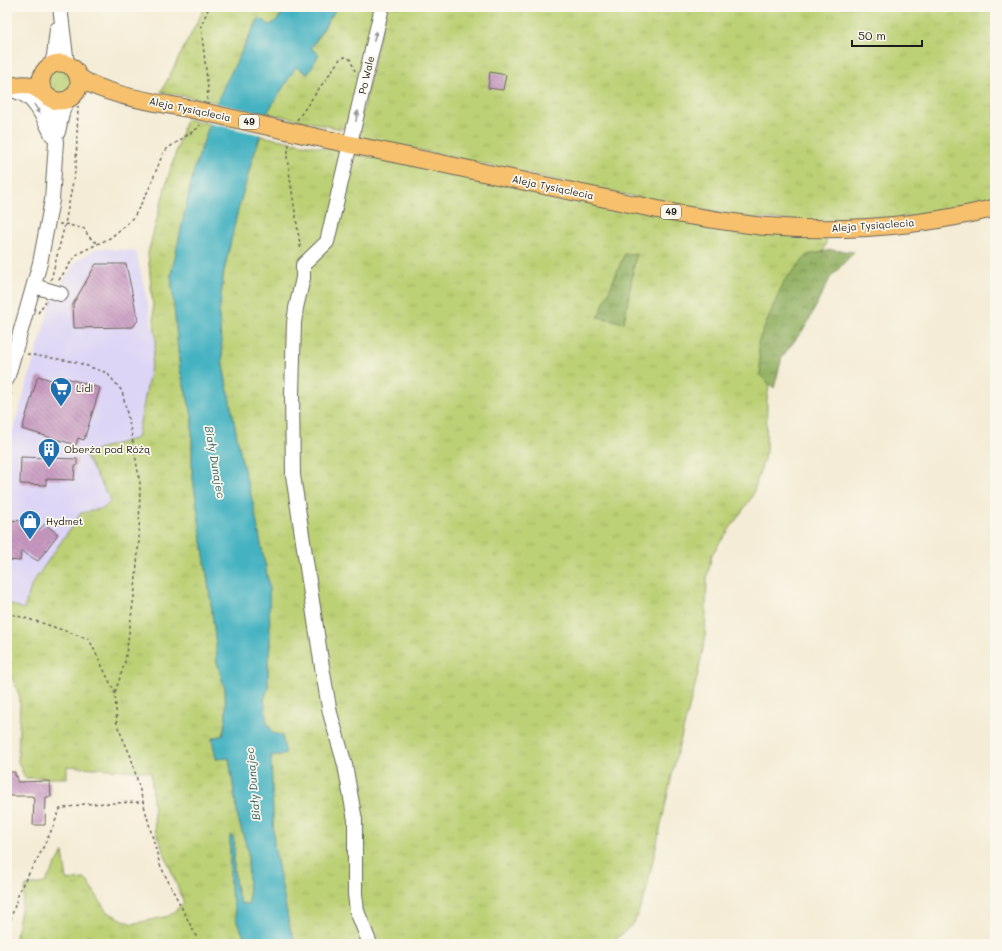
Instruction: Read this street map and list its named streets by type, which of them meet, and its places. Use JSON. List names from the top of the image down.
{
  "streets": {
    "main road": ["Aleja Tysiąclecia", "49"],
    "street": ["Po Wale"]
  },
  "crossings": [
    ["Po Wale", "Aleja Tysiąclecia"],
    ["Aleja Tysiąclecia", "49"]
  ],
  "water": ["Biały Dunajec"],
  "places": {
    "supermarket": ["Lidl"],
    "building": ["Oberża pod Różą"],
    "shop": ["Hydmet"]
  },
  "scale_bar": "50 m"
}
